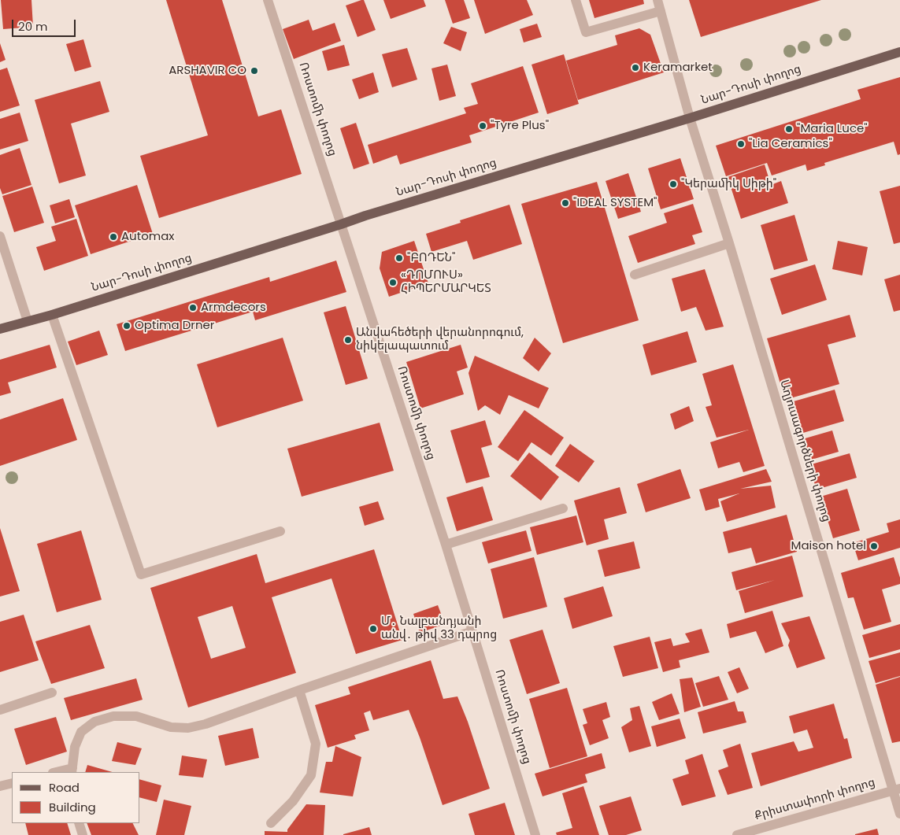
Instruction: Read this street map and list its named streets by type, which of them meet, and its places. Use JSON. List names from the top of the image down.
{
  "streets": {
    "main road": ["Նար-Դոսի փողոց"],
    "street": ["Ռոստոմի փողոց", "Աղյուսագործների փողոց", "Քրիստափորի փողոց"]
  },
  "crossings": [
    ["Նար-Դոսի փողոց", "Ռոստոմի փողոց"],
    ["Նար-Դոսի փողոց", "Աղյուսագործների փողոց"],
    ["Աղյուսագործների փողոց", "Քրիստափորի փողոց"]
  ],
  "places": [
    "Keramarket",
    "ARSHAVIR CO",
    "\"Tyre Plus\"",
    "\"Maria Luce\"",
    "\"Lia Ceramics\"",
    "\"Կերամիկ Սիթի\"",
    "\"IDEAL SYSTEM\"",
    "Automax",
    "\"ԲՈԴԵՆ\"",
    "«ԴՈՄՈՒՍ» ՀԻՊԵՐՄԱՐԿԵՏ",
    "Armdecors",
    "Optima Drner",
    "Անվահեծերի վերանորոգում, նիկելապատում",
    "Maison hotel",
    "Մ․ Նալբանդյանի անվ․ թիվ 33 դպրոց"
  ],
  "legend": ["Road", "Building"],
  "scale_bar": "20 m"
}
